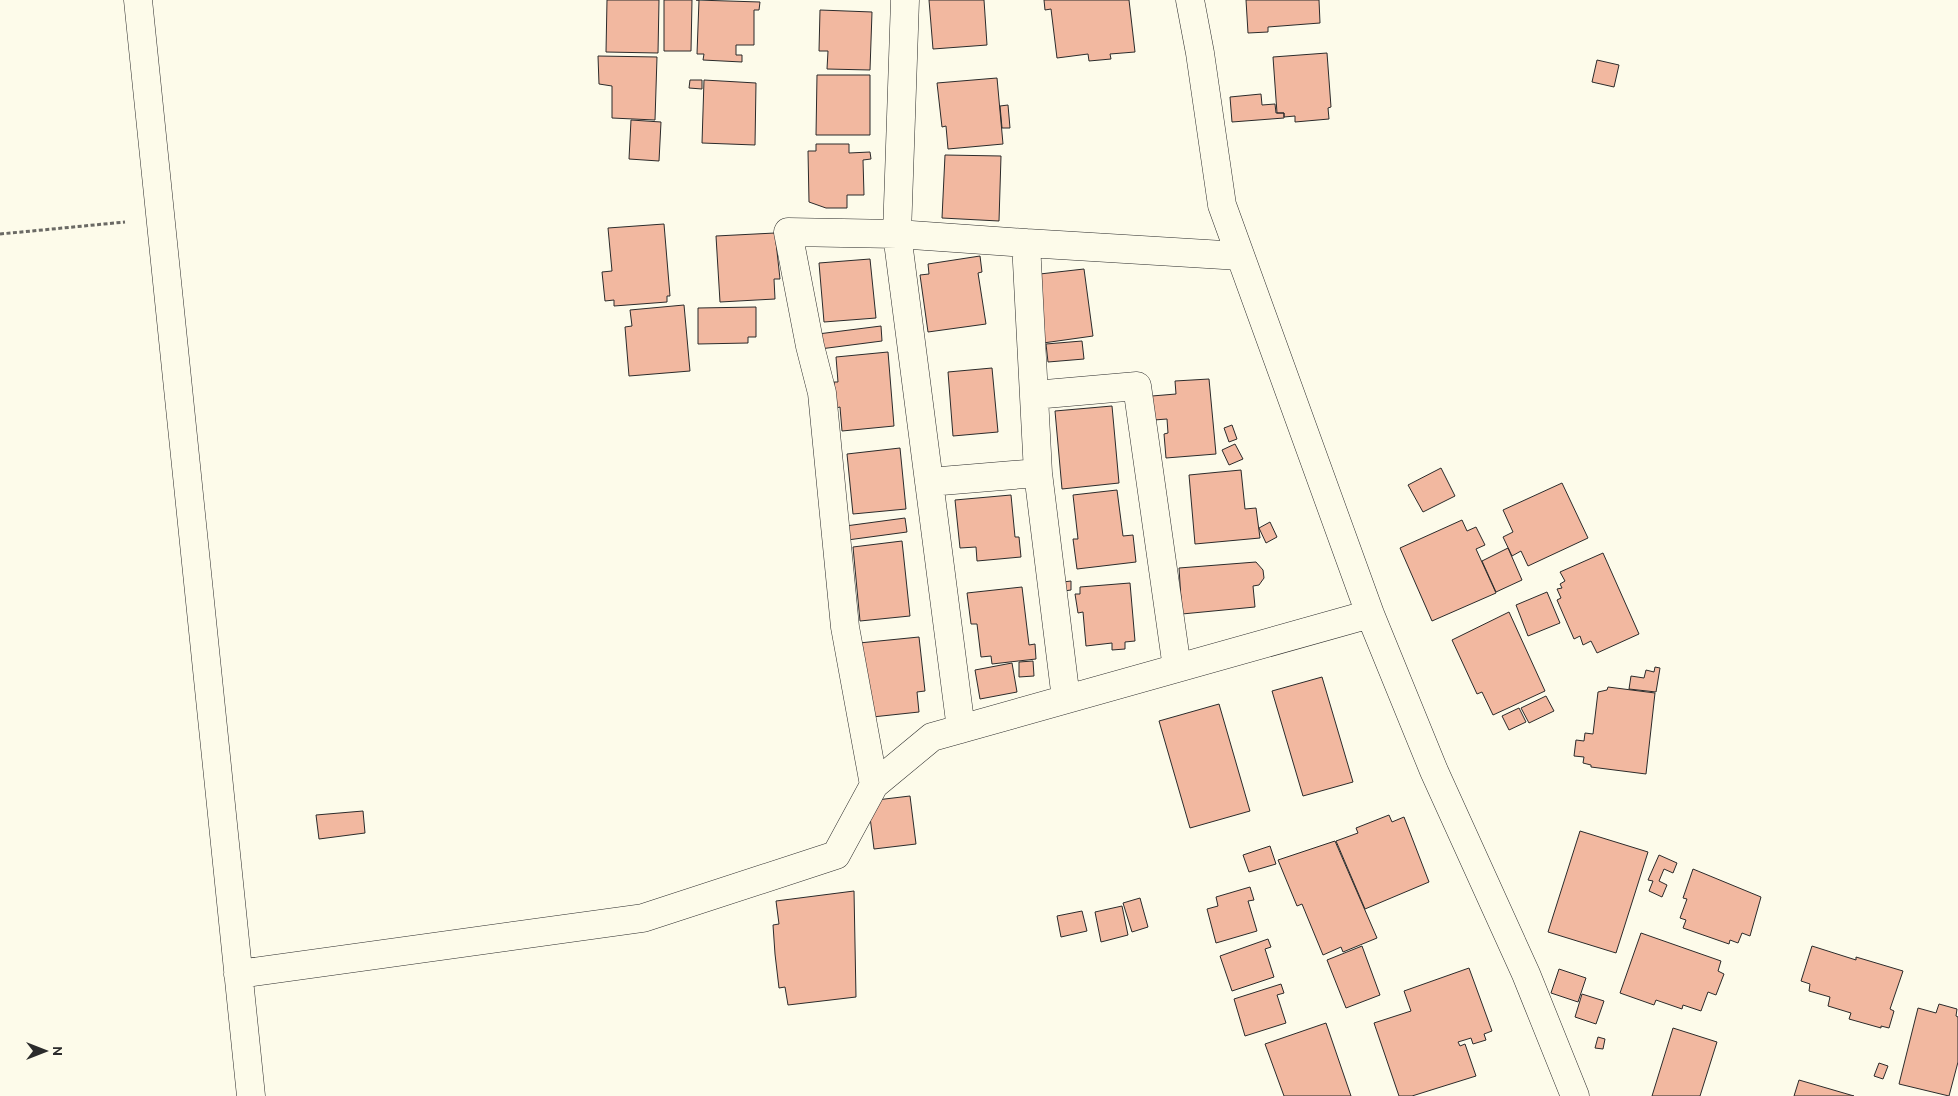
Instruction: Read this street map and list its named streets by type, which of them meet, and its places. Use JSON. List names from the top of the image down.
{
  "north": "right"
}
